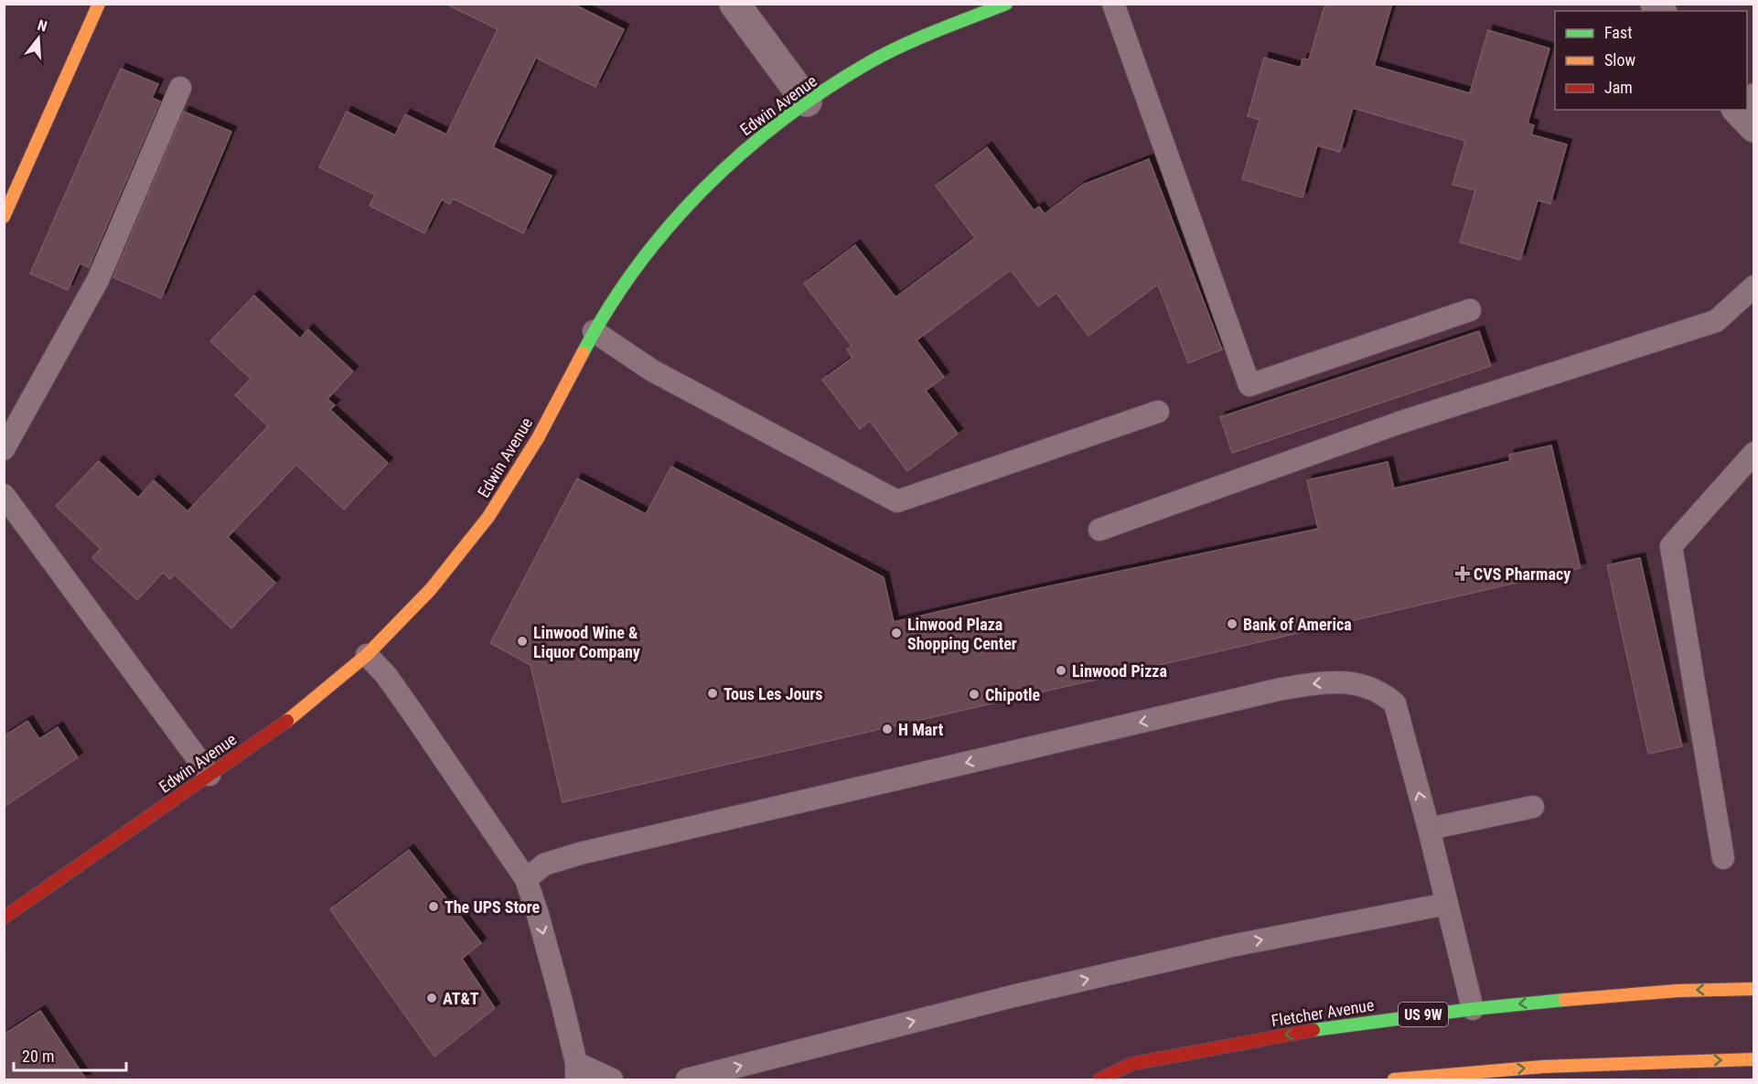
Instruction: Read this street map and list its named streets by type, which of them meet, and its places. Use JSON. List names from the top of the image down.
{
  "streets": {
    "main road": ["Edwin Avenue", "Fletcher Avenue", "US 9W"]
  },
  "places": {
    "health": ["CVS Pharmacy"],
    "other": [
      "Bank of America",
      "Linwood Plaza Shopping Center",
      "Linwood Wine & Liquor Company",
      "Linwood Pizza",
      "Tous Les Jours",
      "Chipotle",
      "H Mart",
      "The UPS Store",
      "AT&T"
    ]
  },
  "legend": ["Fast", "Slow", "Jam"],
  "scale_bar": "20 m",
  "north": "top"
}
